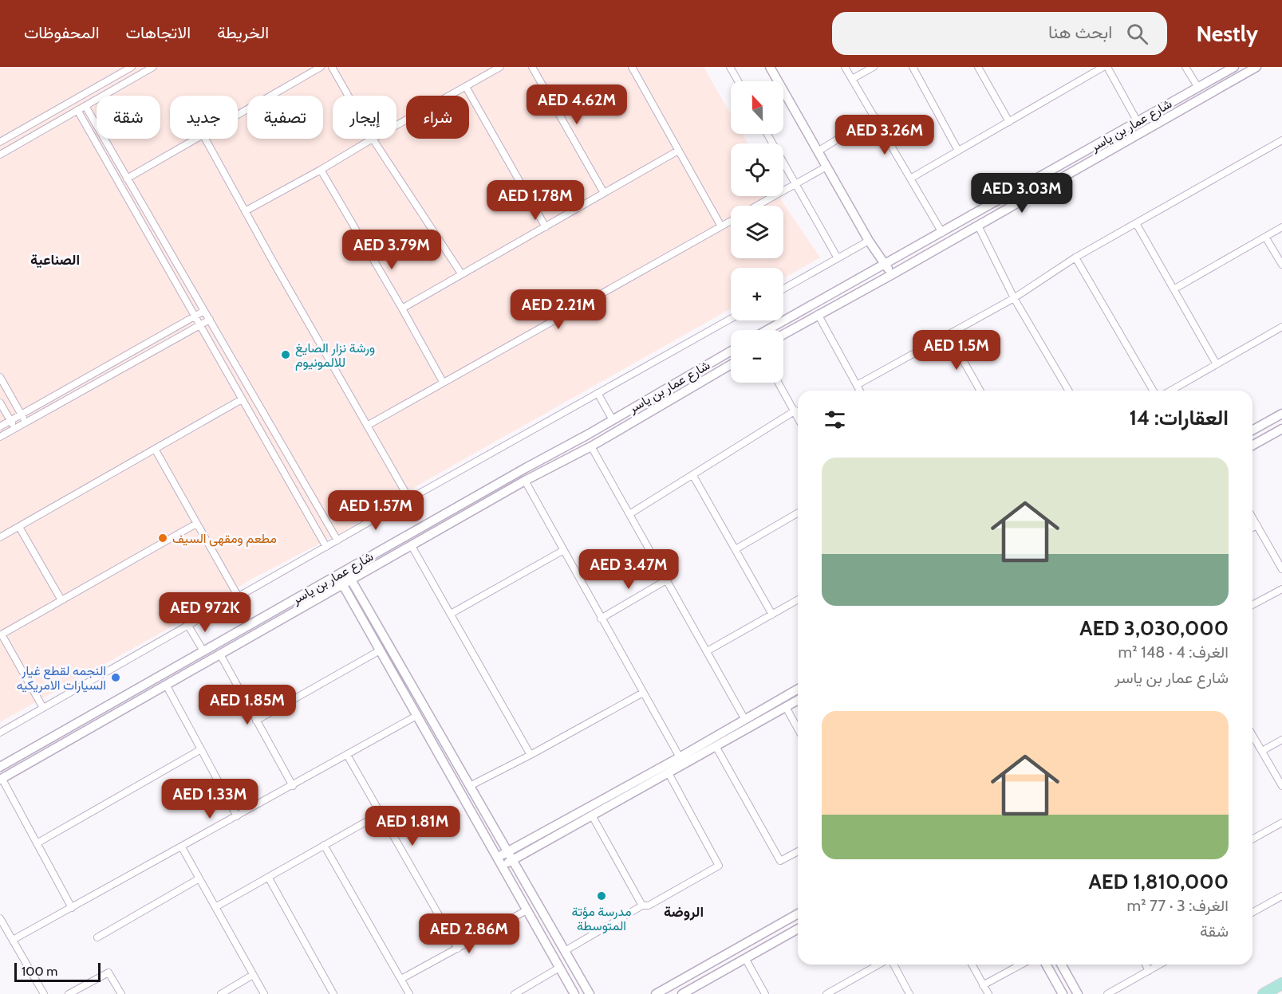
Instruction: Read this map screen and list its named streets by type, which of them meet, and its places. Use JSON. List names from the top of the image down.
{
  "streets": {
    "street": ["شارع عمار بن ياسر"]
  },
  "districts": ["الصناعية", "الروضة"],
  "places": [
    "ورشة نزار الصايغ للالمونيوم",
    "مطعم ومقهى السيف",
    "النجمه لقطع غيار السيارات الامريكيه",
    "مدرسة مؤتة المتوسطة"
  ],
  "scale_bar": "100 m",
  "north": "top",
  "page": {
    "header": "Nestly",
    "search": "ابحث هنا",
    "nav": ["الخريطة", "الاتجاهات", "المحفوظات"],
    "map_buttons": ["+", "−"],
    "price": [
      "AED 4.62M",
      "AED 3.26M",
      "AED 3.03M",
      "AED 1.78M",
      "AED 3.79M",
      "AED 2.21M",
      "AED 1.5M",
      "AED 1.57M",
      "AED 3.47M",
      "AED 972K",
      "AED 1.85M",
      "AED 1.33M",
      "AED 1.81M",
      "AED 2.86M"
    ],
    "chip": [
      "شراء",
      "إيجار",
      "تصفية",
      "جديد",
      "شقة"
    ],
    "heading": "العقارات: 14",
    "list": [
      {
        "name": "AED 3,030,000",
        "note": "الغرف: 4 · 148 m² · شارع عمار بن ياسر"
      },
      {
        "name": "AED 1,810,000",
        "note": "الغرف: 3 · 77 m² · شقة"
      }
    ],
    "scale": "100 m"
  }
}
